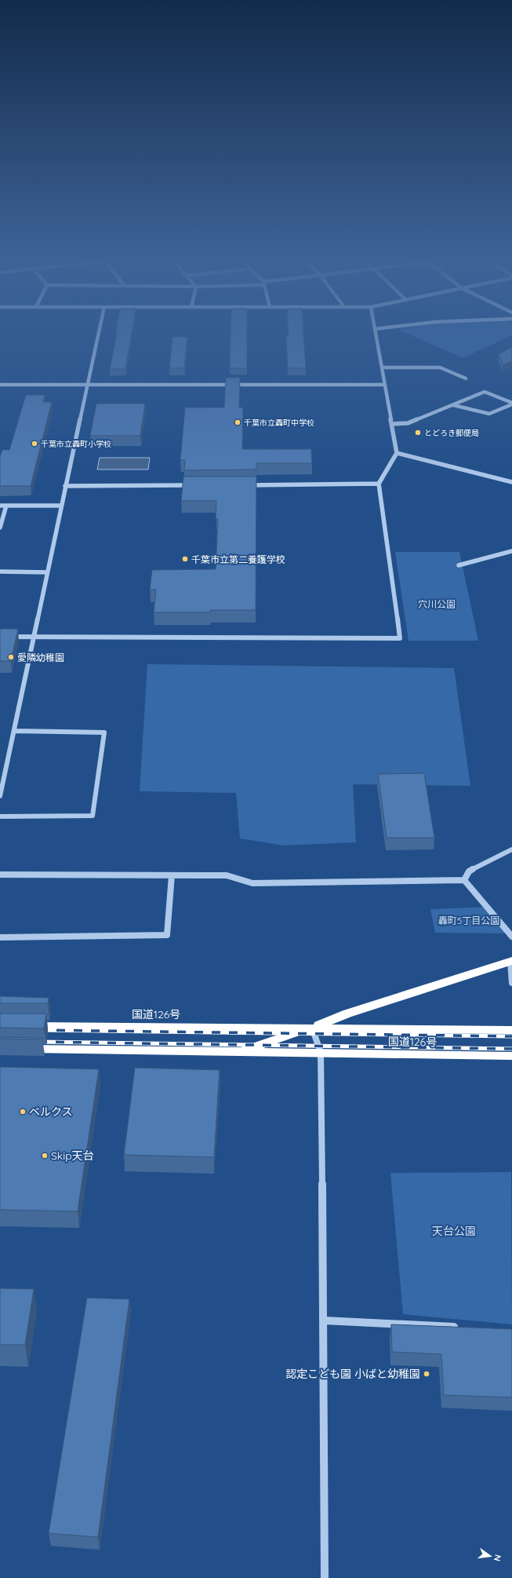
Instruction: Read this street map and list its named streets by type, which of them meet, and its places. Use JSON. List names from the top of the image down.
{
  "streets": {
    "highway": ["国道126号"]
  },
  "parks": ["穴川公園", "轟町5丁目公園", "天台公園"],
  "places": [
    "千葉市立轟町中学校",
    "とどろき郵便局",
    "千葉市立轟町小学校",
    "千葉市立第二養護学校",
    "愛隣幼稚園",
    "ベルクス",
    "Skip天台",
    "認定こども園 小ばと幼稚園"
  ],
  "north": "right"
}
